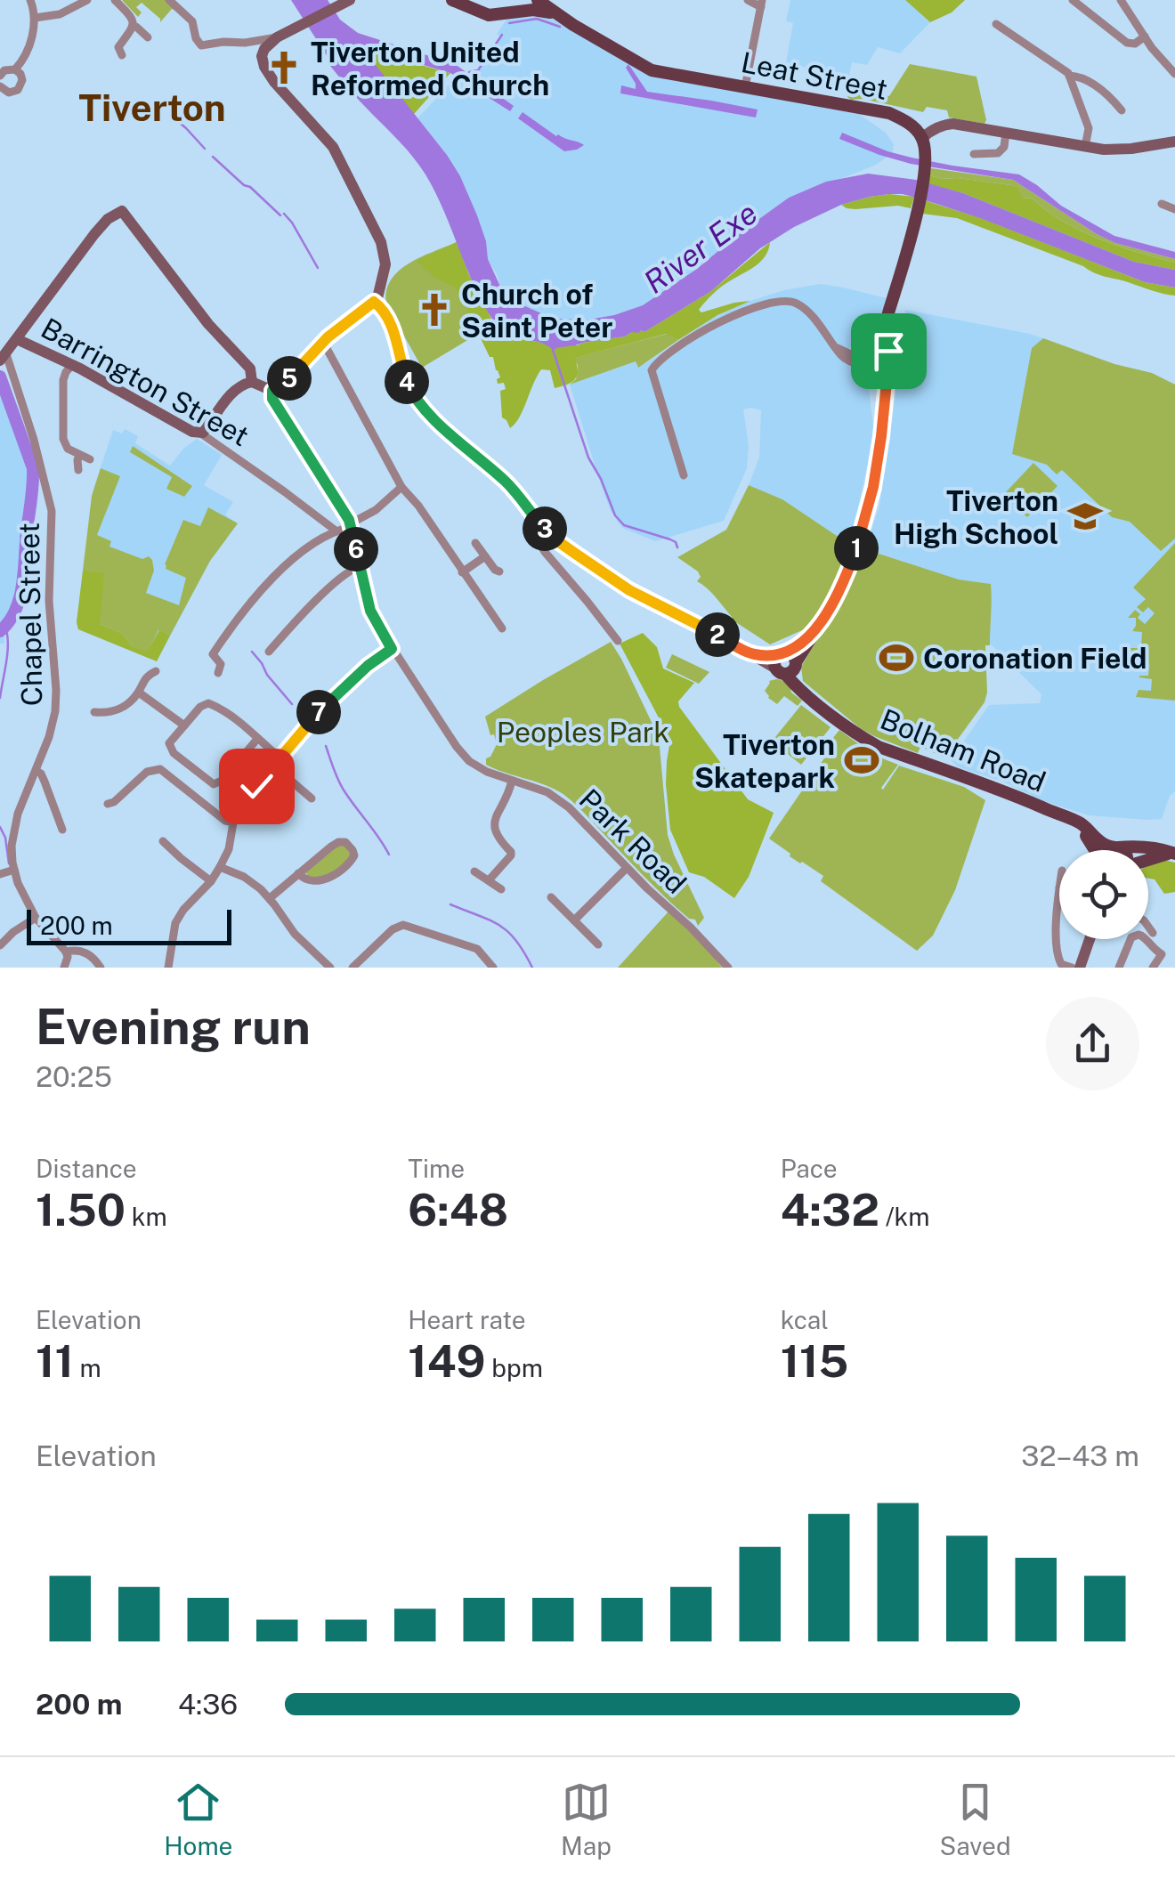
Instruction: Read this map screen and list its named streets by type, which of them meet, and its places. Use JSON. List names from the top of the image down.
{
  "streets": {
    "main road": ["Leat Street", "Bolham Road"],
    "street": ["Barrington Street", "Chapel Street", "Park Road"]
  },
  "districts": ["Tiverton"],
  "water": ["River Exe"],
  "parks": ["Peoples Park"],
  "places": {
    "church": ["Tiverton United Reformed Church", "Church of Saint Peter"],
    "school or university": ["Tiverton High School"],
    "sports": ["Coronation Field", "Tiverton Skatepark"]
  },
  "scale_bar": "200 m",
  "page": {
    "pins": [
      "5",
      "4",
      "3",
      "1",
      "6",
      "2",
      "7"
    ],
    "scale": "200 m",
    "heading": ["Evening run", "20:25"],
    "stats": [
      ["Distance", "1.50 km"],
      ["Time", "6:48"],
      ["Pace", "4:32 /km"],
      ["Elevation", "11 m"],
      ["Heart rate", "149 bpm"],
      ["kcal", "115"]
    ],
    "chart": ["Elevation", "32–43 m"],
    "list": [
      {
        "name": "200 m",
        "note": "4:36"
      }
    ],
    "tabs": ["Home", "Map", "Saved"]
  }
}
